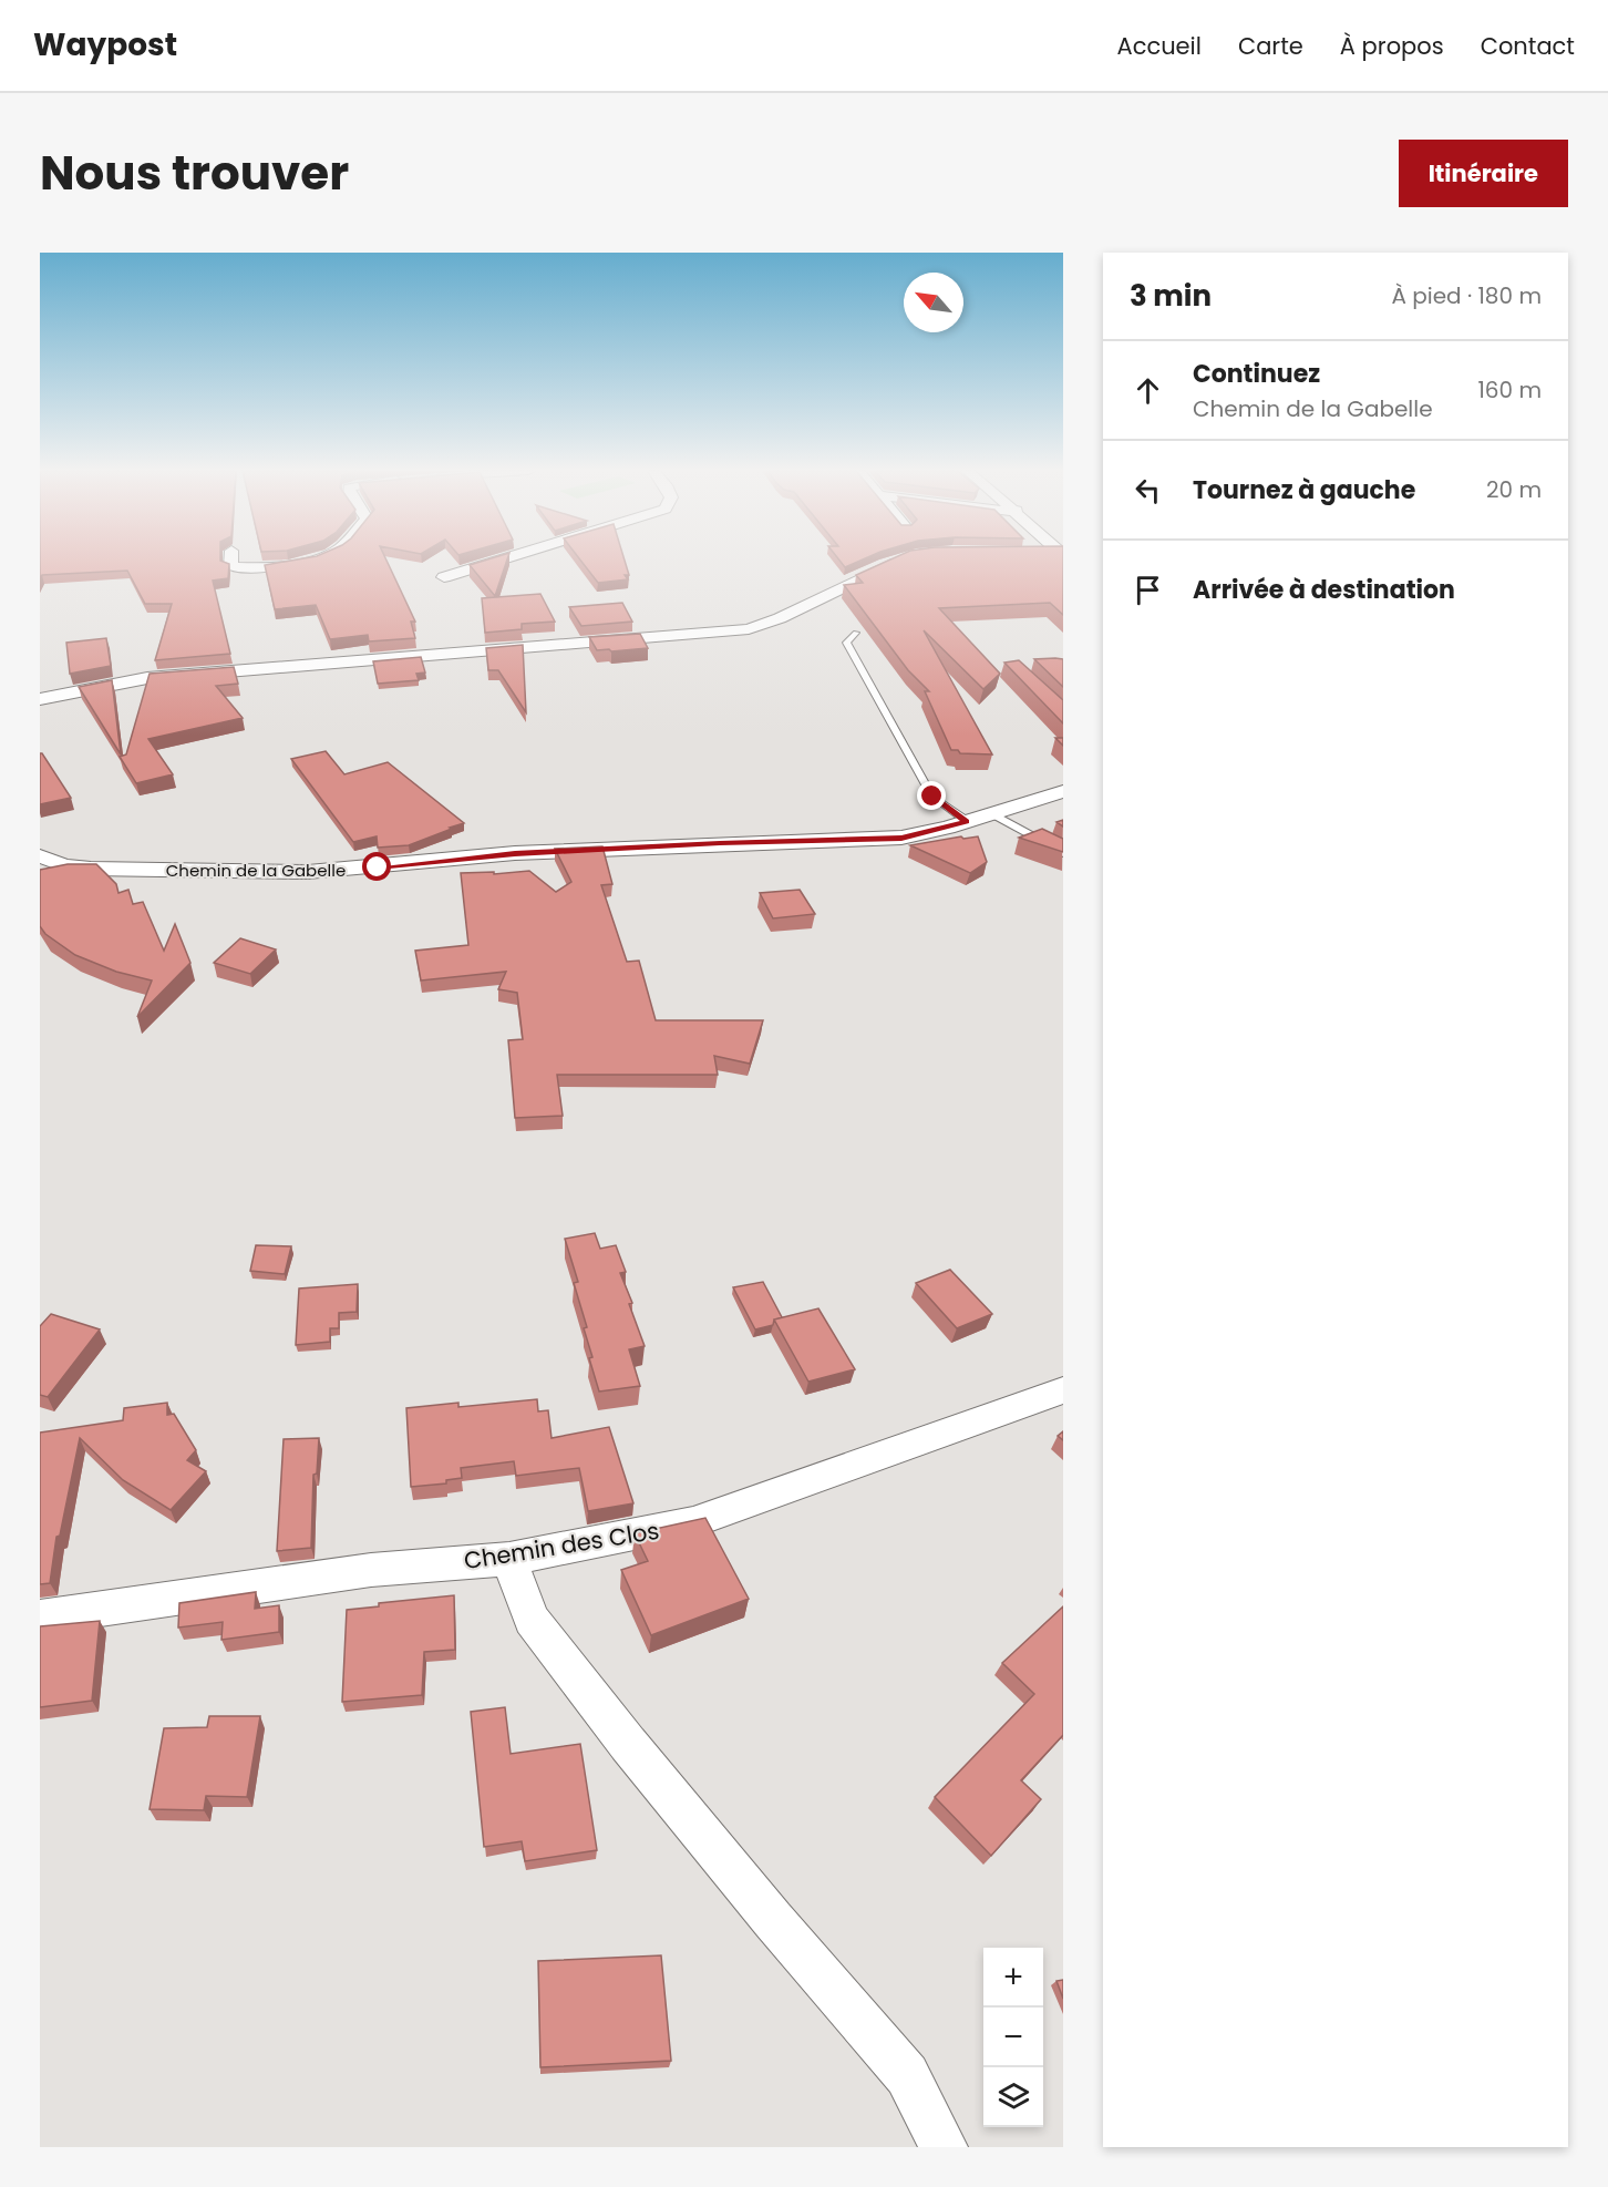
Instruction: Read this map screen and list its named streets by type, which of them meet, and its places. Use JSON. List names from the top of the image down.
{
  "streets": {
    "street": ["Chemin de la Gabelle", "Chemin des Clos"]
  },
  "north": "top left",
  "page": {
    "header": "Waypost",
    "nav": [
      "Accueil",
      "Carte",
      "À propos",
      "Contact"
    ],
    "title": "Nous trouver",
    "buttons": "Itinéraire",
    "heading": ["3 min", "À pied · 180 m"],
    "list": [
      ["Continuez", "Chemin de la Gabelle", "160 m"],
      ["Tournez à gauche", "20 m"],
      "Arrivée à destination"
    ],
    "map_buttons": ["+", "−"]
  }
}
